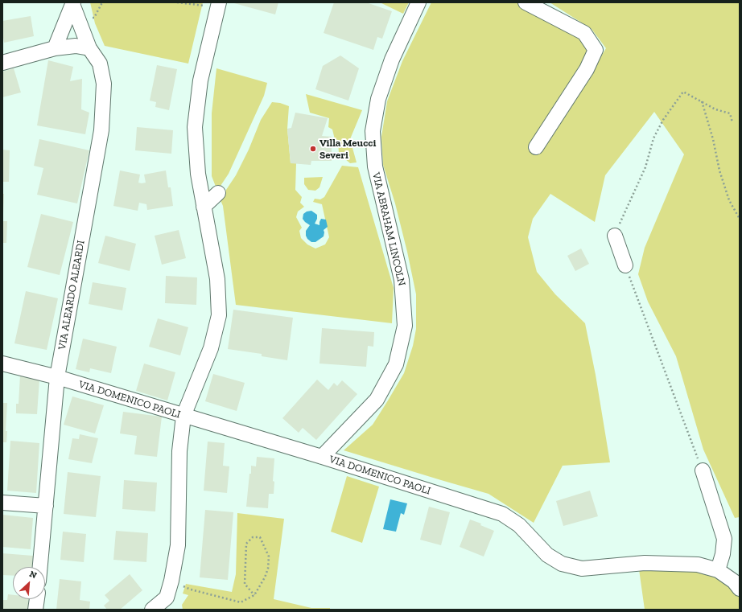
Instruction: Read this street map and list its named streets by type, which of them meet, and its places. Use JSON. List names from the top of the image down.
{
  "streets": {
    "street": ["VIA ABRAHAM LINCOLN", "VIA ALEARDO ALEARDI", "VIA DOMENICO PAOLI"]
  },
  "crossings": [
    ["VIA ABRAHAM LINCOLN", "VIA DOMENICO PAOLI"],
    ["VIA ALEARDO ALEARDI", "VIA DOMENICO PAOLI"]
  ],
  "places": ["Villa Meucci Severi"],
  "north": "top right"
}
